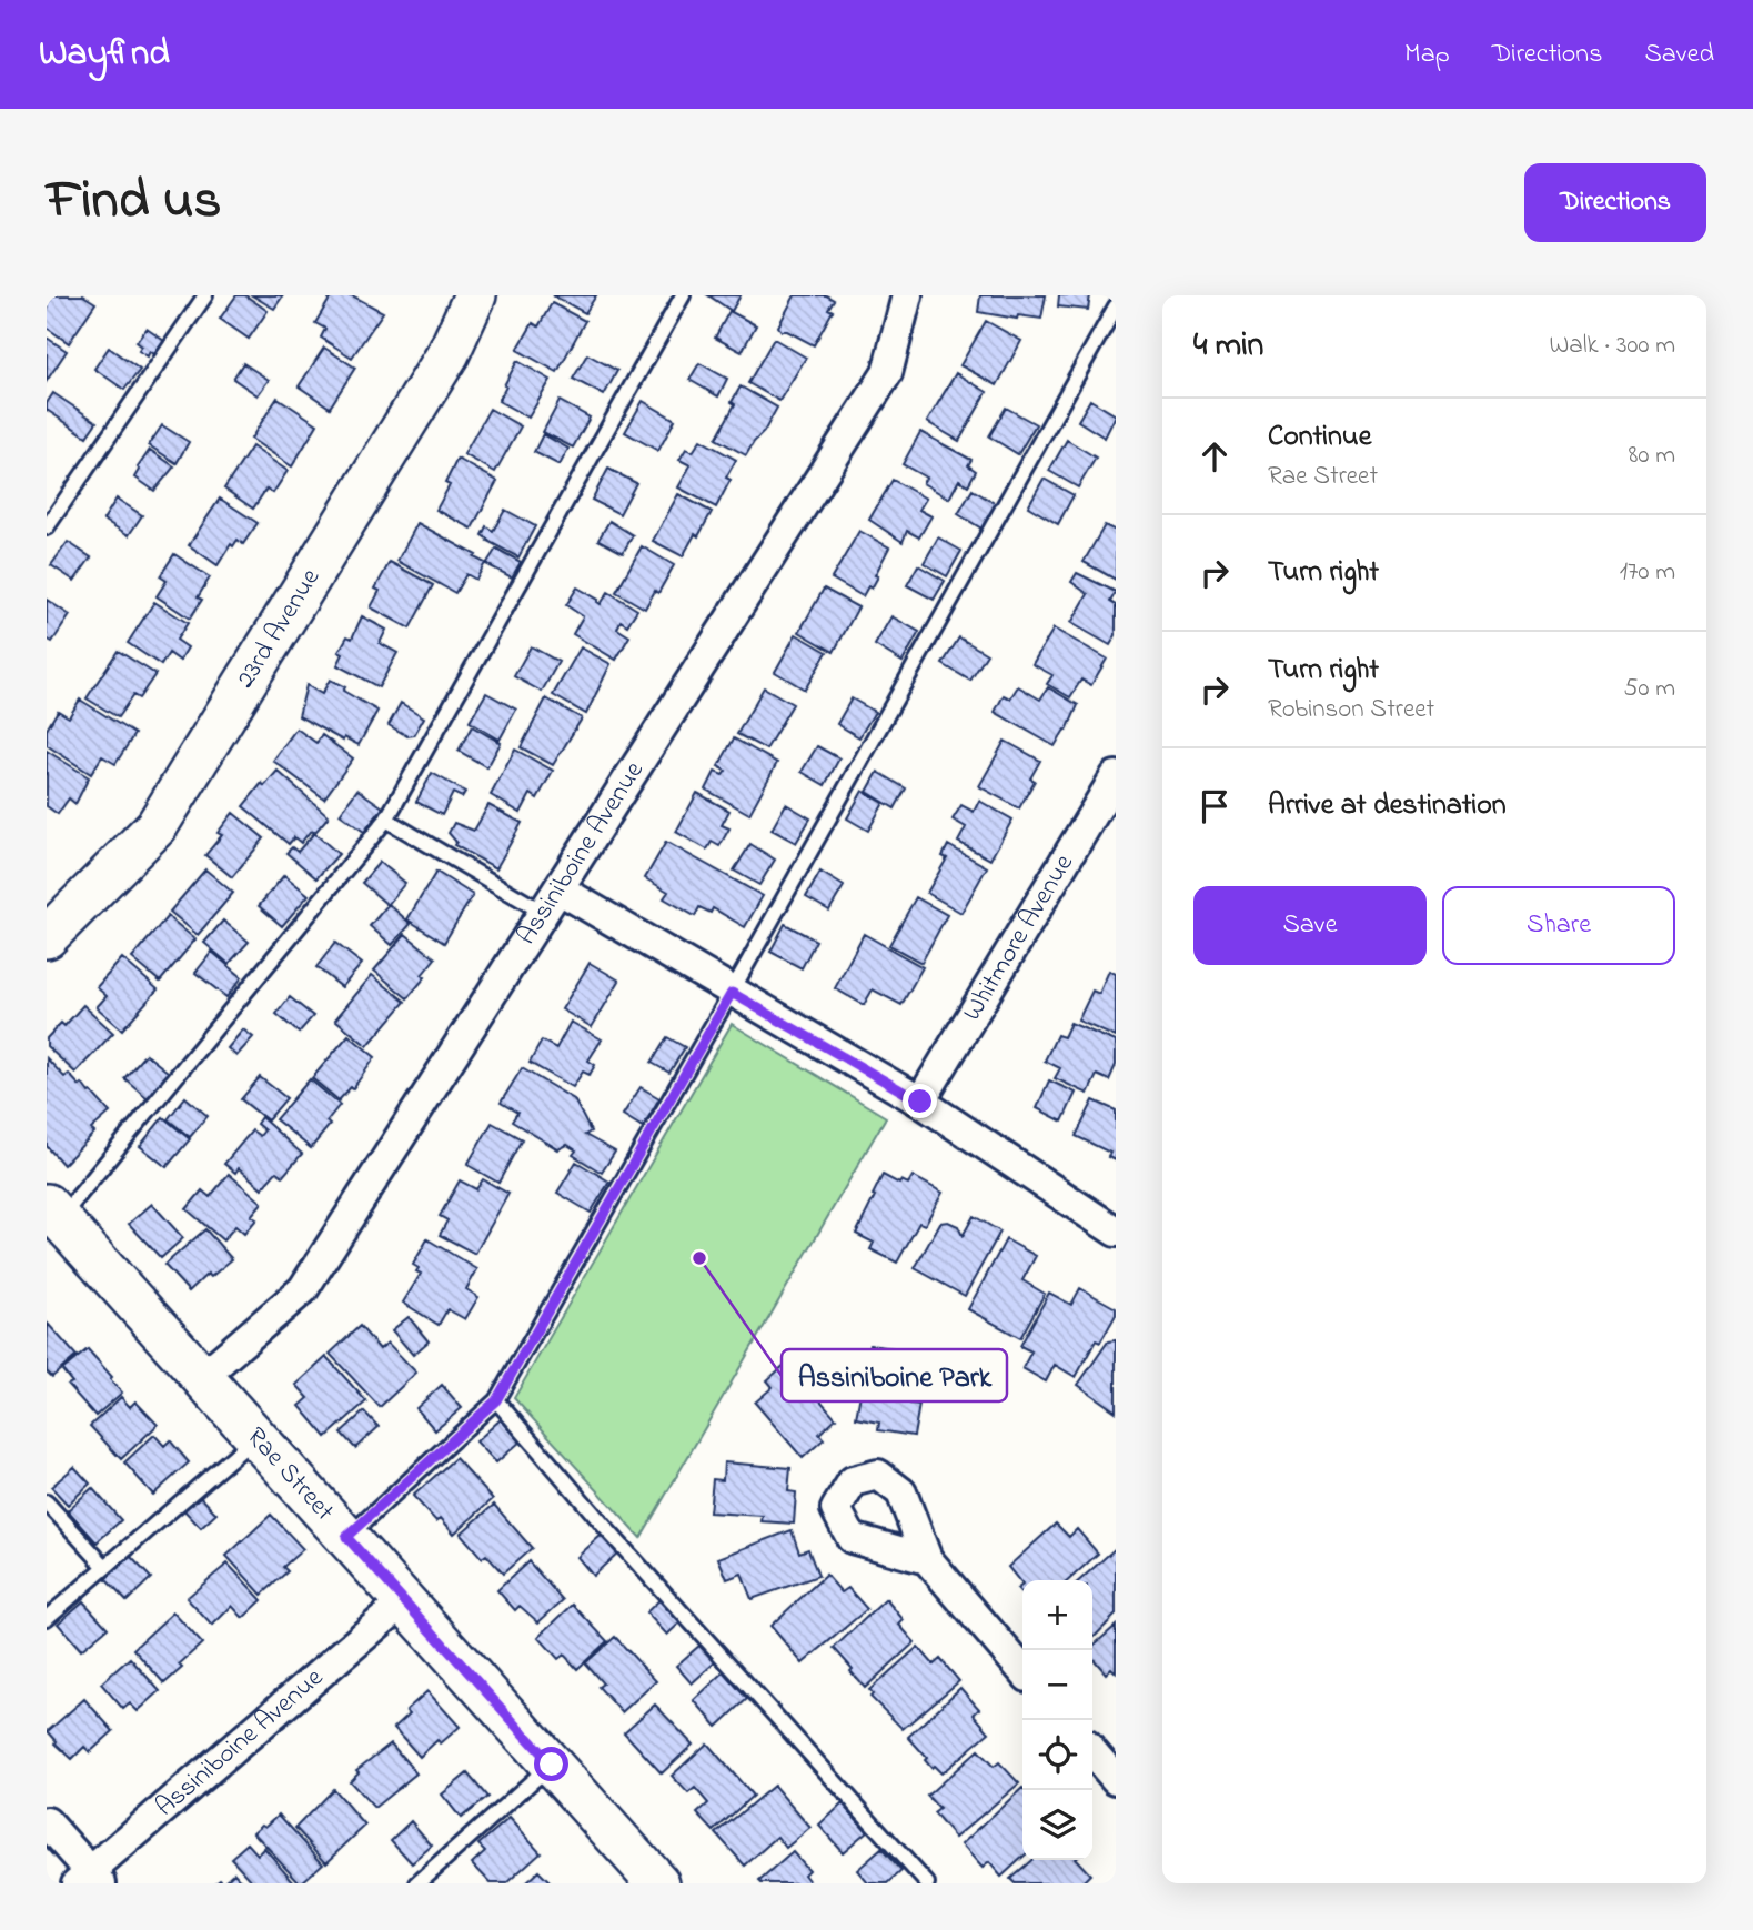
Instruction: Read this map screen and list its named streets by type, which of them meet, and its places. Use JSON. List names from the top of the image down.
{
  "streets": {
    "street": [
      "23rd Avenue",
      "Assiniboine Avenue",
      "Whitmore Avenue",
      "Rae Street"
    ]
  },
  "crossings": [
    ["Assiniboine Avenue", "Rae Street"]
  ],
  "places": ["Assiniboine Park"],
  "page": {
    "header": "Wayfind",
    "nav": ["Map", "Directions", "Saved"],
    "title": "Find us",
    "buttons": [
      "Directions",
      ["Save", "Share"]
    ],
    "heading": ["4 min", "Walk · 300 m"],
    "list": [
      ["Continue", "Rae Street", "80 m"],
      ["Turn right", "170 m"],
      ["Turn right", "Robinson Street", "50 m"],
      "Arrive at destination"
    ],
    "map_buttons": ["+", "−"]
  }
}
